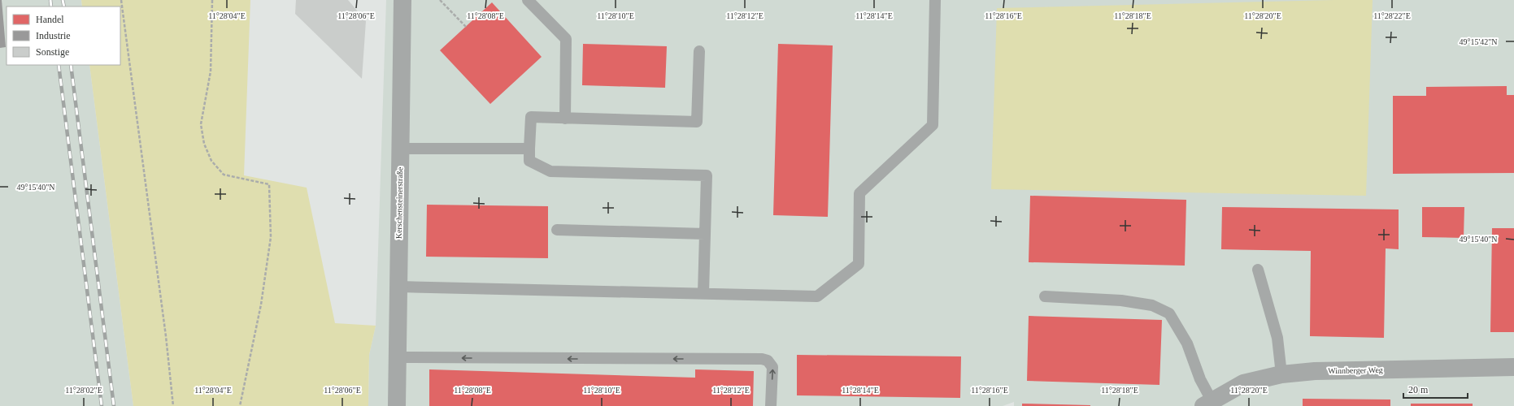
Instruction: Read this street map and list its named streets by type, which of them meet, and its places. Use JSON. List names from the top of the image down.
{
  "streets": {
    "street": ["Kerschensteinerstraße", "Winnberger Weg"]
  },
  "legend": ["Handel", "Industrie", "Sonstige"],
  "scale_bar": "20 m",
  "coordinates": [
    "11°28'04\"E",
    "11°28'06\"E",
    "11°28'08\"E",
    "11°28'10\"E",
    "11°28'12\"E",
    "11°28'14\"E",
    "11°28'16\"E",
    "11°28'18\"E",
    "11°28'20\"E",
    "11°28'22\"E",
    "49°15'42\"N",
    "49°15'40\"N",
    "11°28'02\"E"
  ]
}
